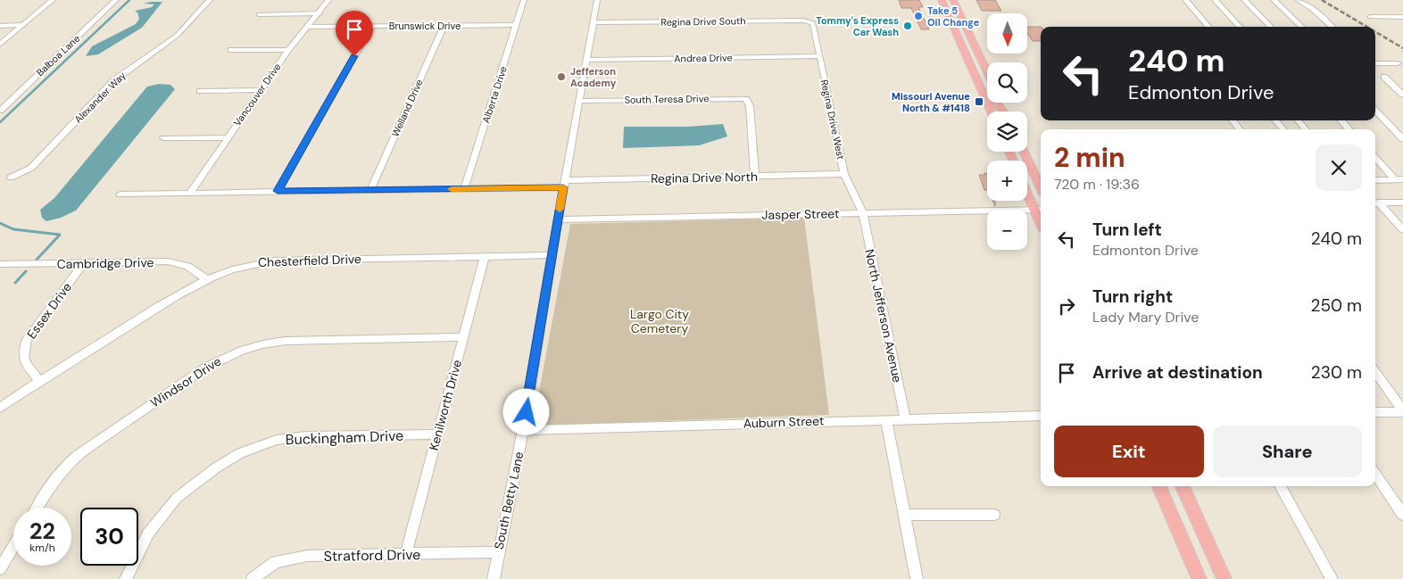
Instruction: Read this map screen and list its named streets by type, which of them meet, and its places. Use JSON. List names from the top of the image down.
{
  "streets": {
    "street": [
      "Regina Drive South",
      "Brunswick Drive",
      "Balboa Lane",
      "Andrea Drive",
      "Vancouver Drive",
      "Alberta Drive",
      "Alexander Way",
      "South Teresa Drive",
      "Welland Drive",
      "Regina Drive West",
      "Regina Drive North",
      "Jasper Street",
      "Chesterfield Drive",
      "Cambridge Drive",
      "Essex Drive",
      "North Jefferson Avenue",
      "Windsor Drive",
      "Kenilworth Drive",
      "Auburn Street",
      "Buckingham Drive",
      "South Betty Lane",
      "Stratford Drive"
    ]
  },
  "crossings": [
    ["Regina Drive South", "Regina Drive West"],
    ["Regina Drive South", "South Betty Lane"],
    ["Brunswick Drive", "Vancouver Drive"],
    ["Brunswick Drive", "Alberta Drive"],
    ["Brunswick Drive", "Welland Drive"],
    ["Andrea Drive", "Regina Drive West"],
    ["Andrea Drive", "South Betty Lane"],
    ["Vancouver Drive", "Regina Drive North"],
    ["Alberta Drive", "Regina Drive North"],
    ["South Teresa Drive", "Regina Drive North"],
    ["South Teresa Drive", "South Betty Lane"],
    ["Welland Drive", "Regina Drive North"],
    ["Regina Drive West", "Regina Drive North"],
    ["Regina Drive West", "Jasper Street"],
    ["Regina Drive West", "North Jefferson Avenue"],
    ["Regina Drive North", "South Betty Lane"],
    ["Jasper Street", "North Jefferson Avenue"],
    ["Jasper Street", "South Betty Lane"],
    ["Chesterfield Drive", "Cambridge Drive"],
    ["Chesterfield Drive", "Essex Drive"],
    ["Chesterfield Drive", "Kenilworth Drive"],
    ["Chesterfield Drive", "South Betty Lane"],
    ["Cambridge Drive", "Essex Drive"],
    ["North Jefferson Avenue", "Auburn Street"],
    ["Windsor Drive", "Kenilworth Drive"],
    ["Kenilworth Drive", "Buckingham Drive"],
    ["Kenilworth Drive", "Stratford Drive"],
    ["Auburn Street", "South Betty Lane"],
    ["South Betty Lane", "Stratford Drive"]
  ],
  "parks": ["Largo City Cemetery"],
  "places": {
    "other": ["Take 5 Oil Change", "Tommy's Express Car Wash", "Jefferson Academy"],
    "transit": ["Missouri Avenue North & #1418"]
  },
  "north": "bottom",
  "page": {
    "map_buttons": ["+", "−"],
    "turn": ["240 m", "Edmonton Drive"],
    "heading": ["2 min", "720 m · 19:36"],
    "list": [
      {
        "name": "Turn left",
        "note": "Edmonton Drive",
        "value": "240 m"
      },
      {
        "name": "Turn right",
        "note": "Lady Mary Drive",
        "value": "250 m"
      },
      {
        "name": "Arrive at destination",
        "value": "230 m"
      }
    ],
    "buttons": ["Exit", "Share"],
    "speed": "22 km/h",
    "limit": "30"
  }
}
